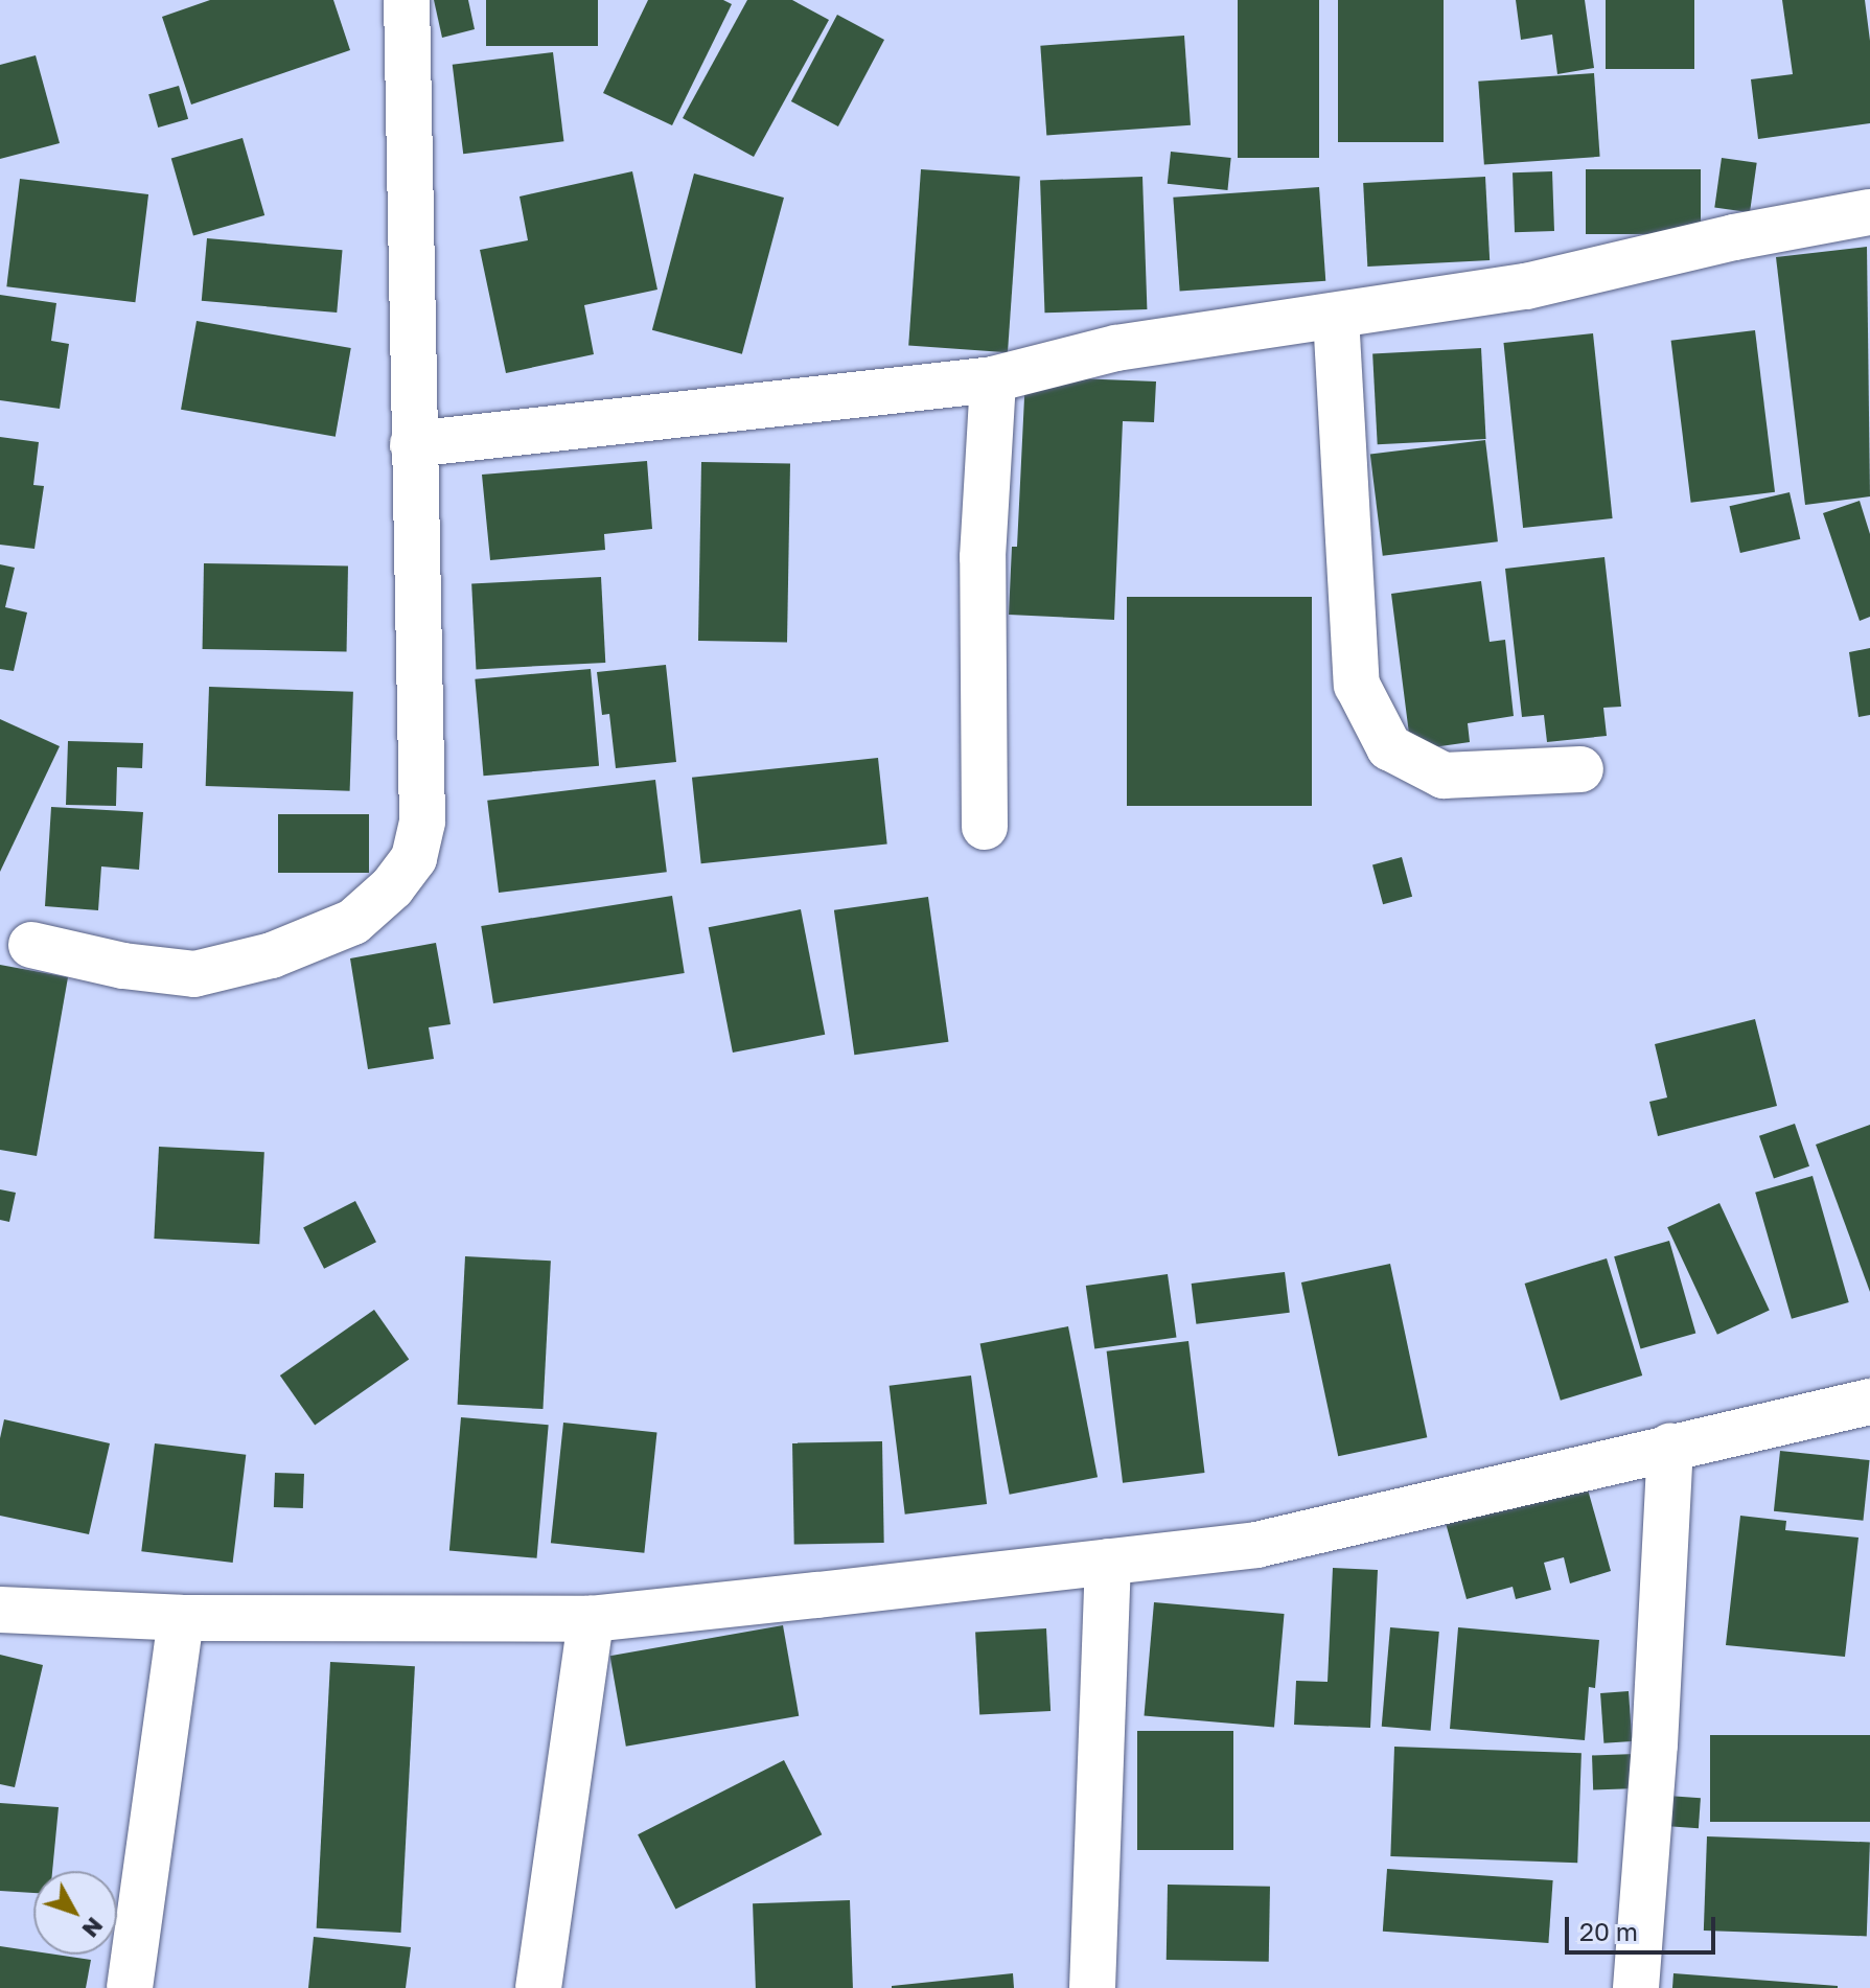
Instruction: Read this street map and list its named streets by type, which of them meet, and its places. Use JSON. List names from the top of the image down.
{
  "scale_bar": "20 m",
  "north": "bottom right"
}
